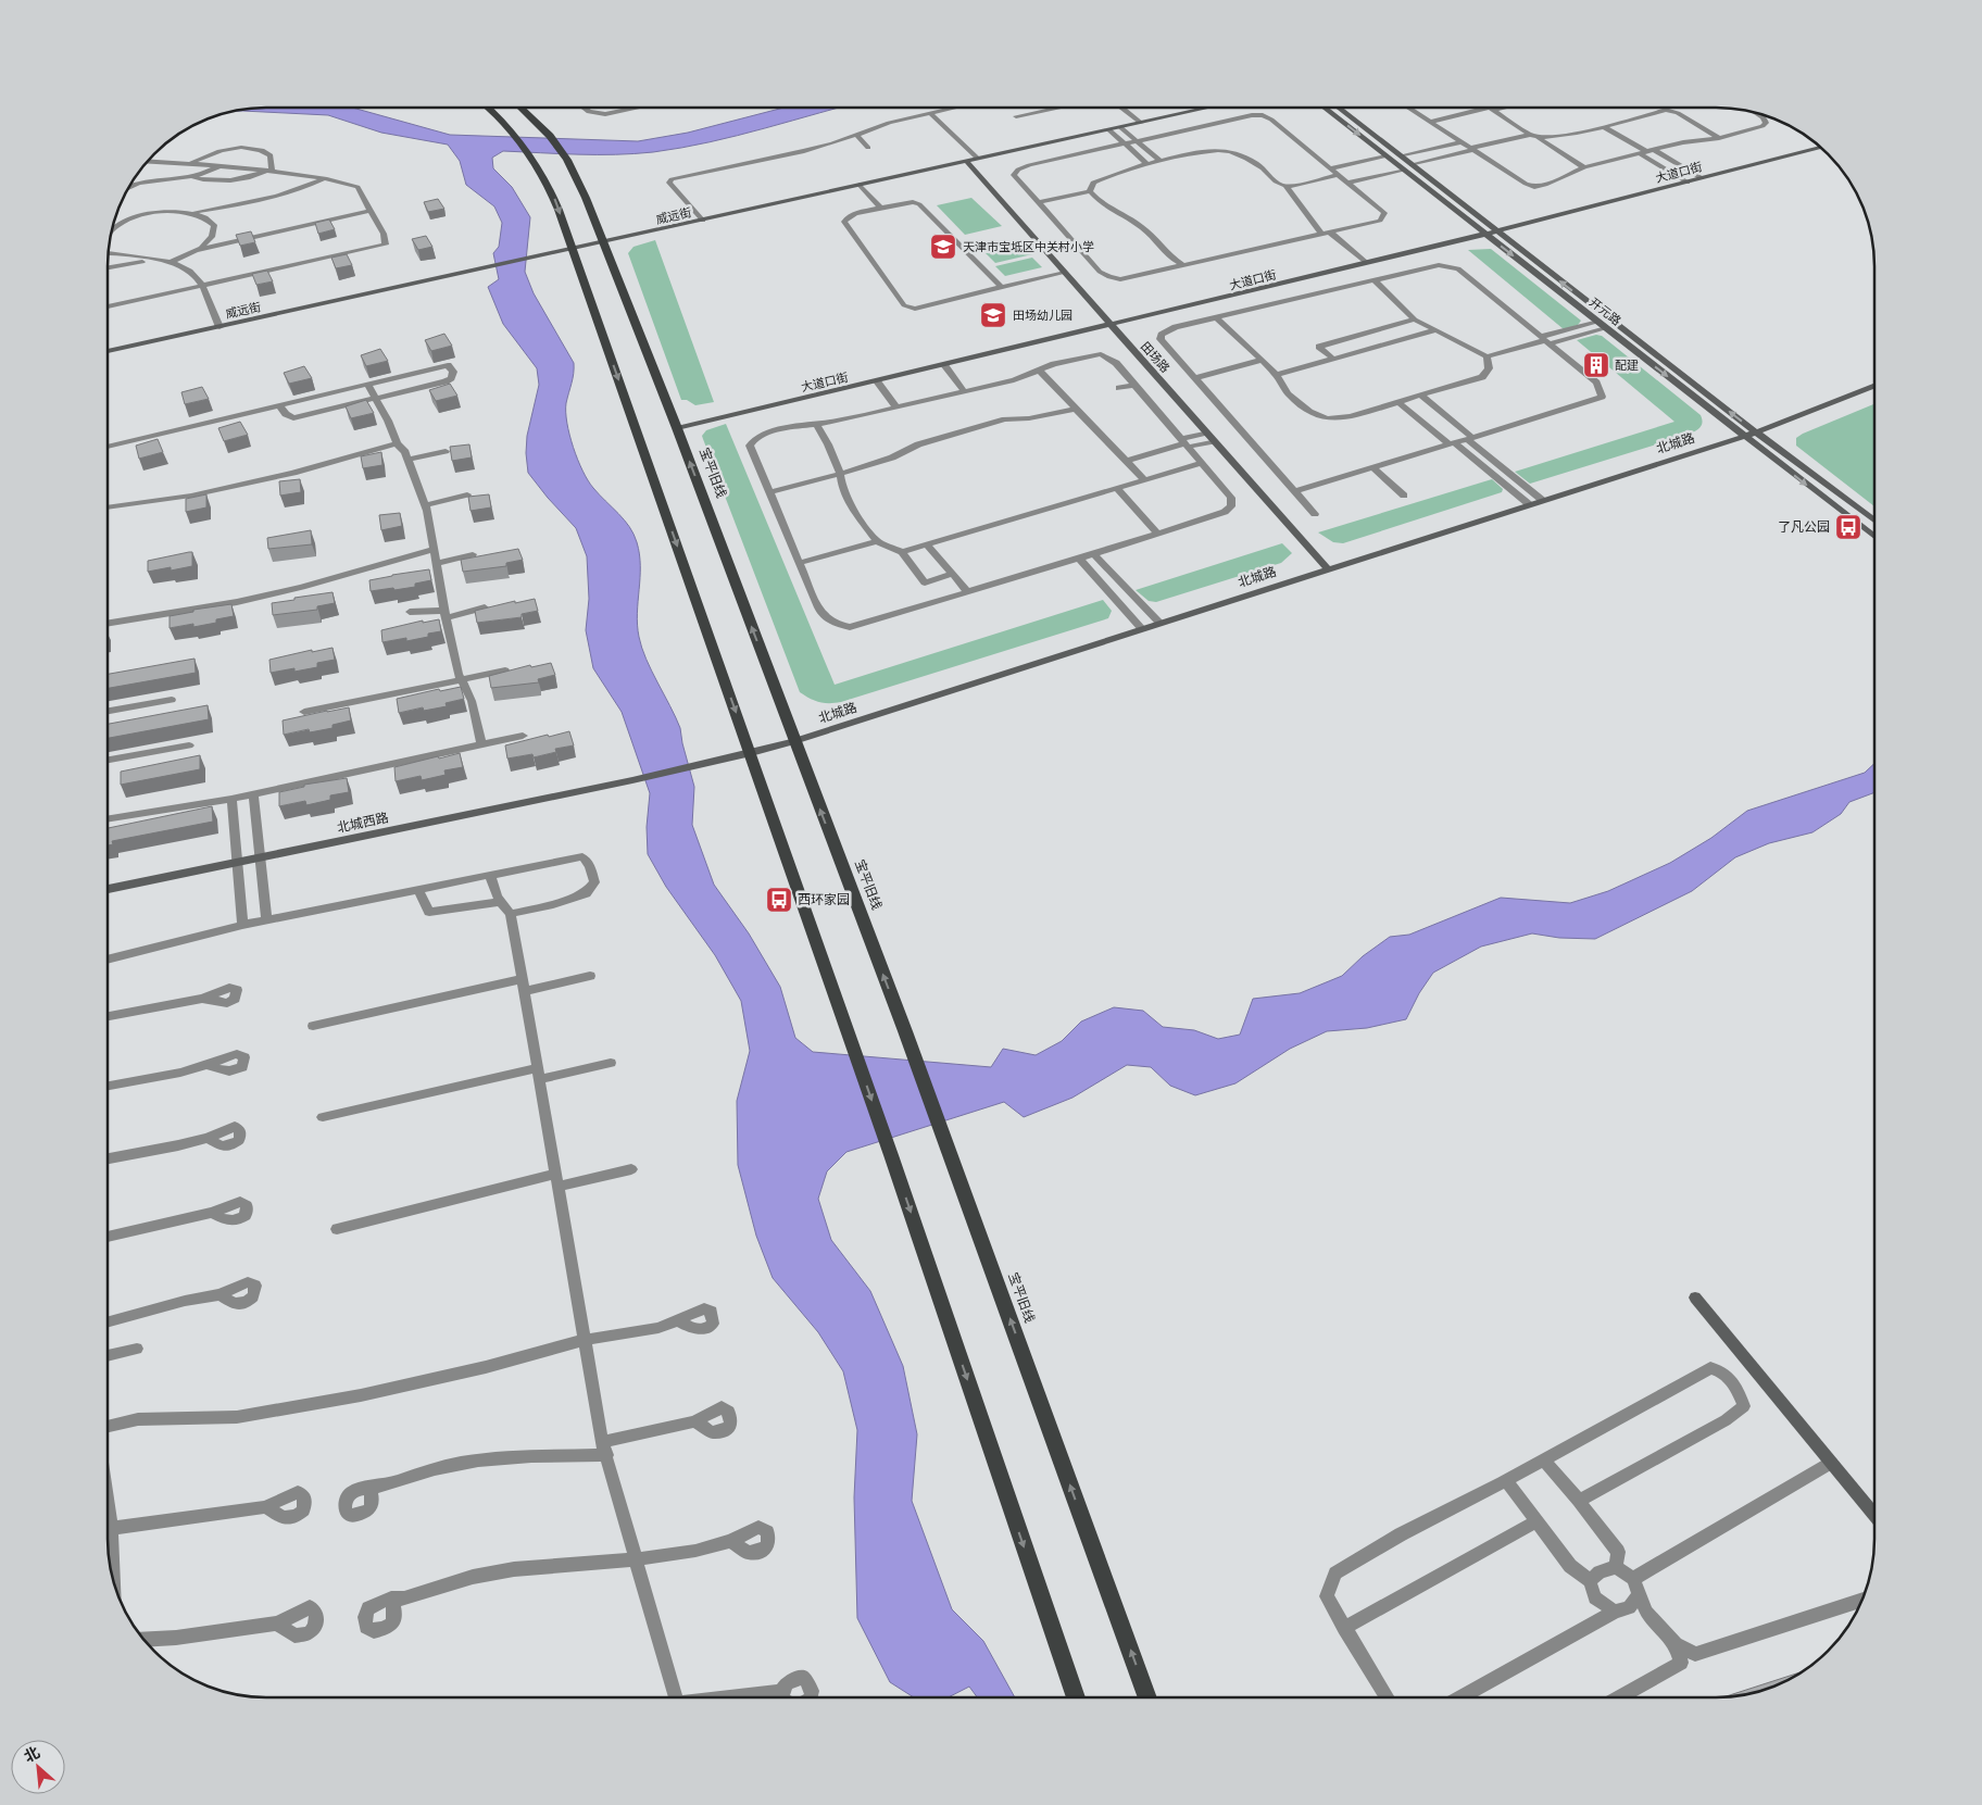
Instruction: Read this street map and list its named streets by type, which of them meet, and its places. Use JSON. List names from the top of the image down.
{
  "streets": {
    "main road": ["宝平旧线"],
    "street": [
      "大道口街",
      "威远街",
      "开元路",
      "田场路",
      "北城路",
      "北城西路"
    ]
  },
  "crossings": [
    ["大道口街", "开元路"],
    ["大道口街", "田场路"],
    ["大道口街", "宝平旧线"],
    ["威远街", "田场路"],
    ["威远街", "宝平旧线"],
    ["开元路", "北城路"],
    ["田场路", "北城路"],
    ["北城路", "宝平旧线"],
    ["北城路", "北城西路"]
  ],
  "places": {
    "school or university": ["天津市宝坻区中关村小学", "田场幼儿园"],
    "building": ["配建"],
    "bus stop": ["了凡公园", "西环家园"]
  },
  "north": "top left"
}
